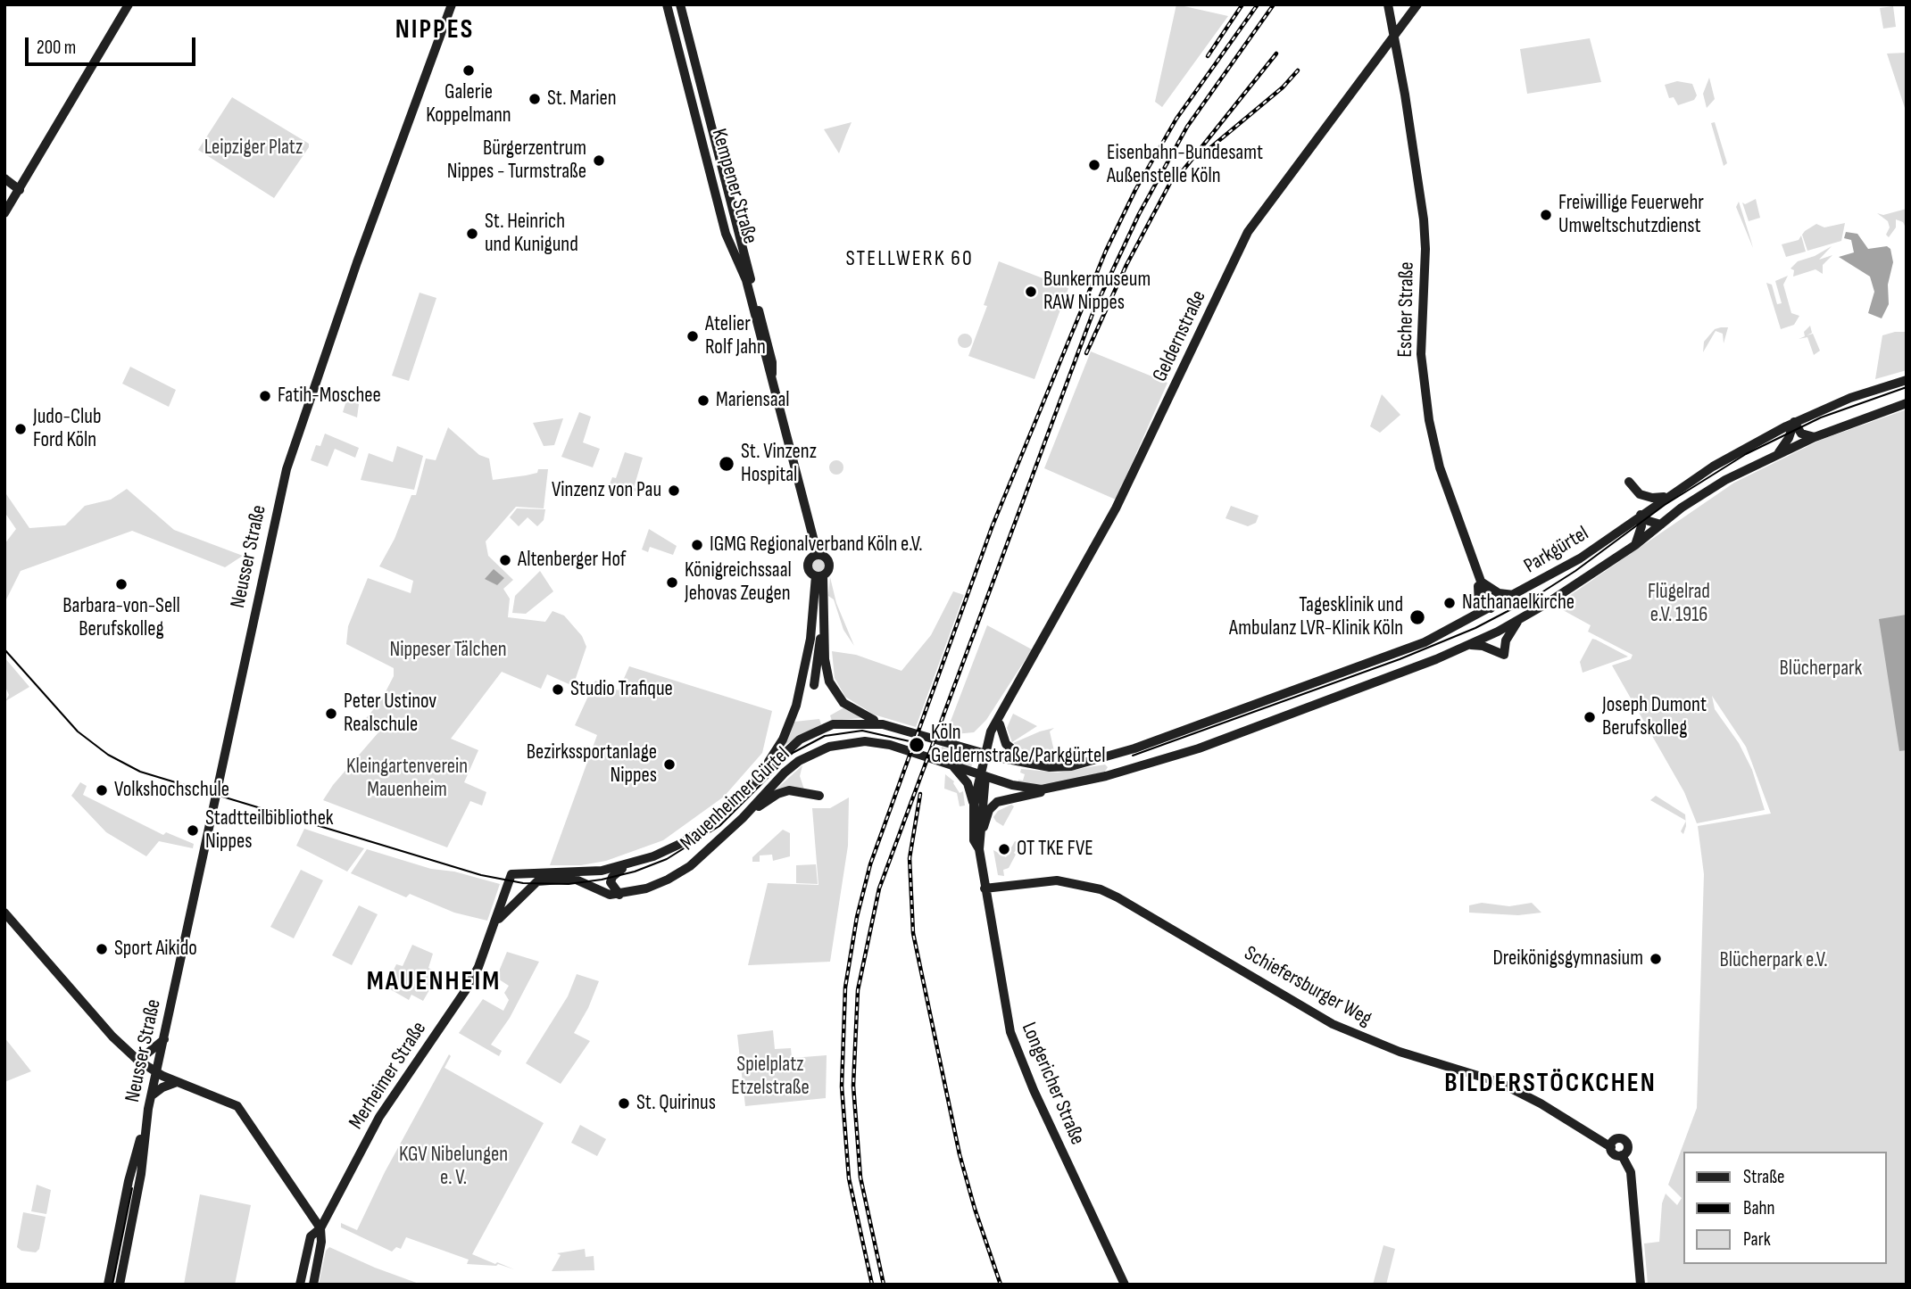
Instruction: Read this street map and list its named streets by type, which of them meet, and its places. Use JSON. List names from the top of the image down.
{
  "streets": {
    "main road": [
      "Kempener Straße",
      "Escher Straße",
      "Geldernstraße",
      "Parkgürtel",
      "Neusser Straße",
      "Mauenheimer Gürtel",
      "Schiefersburger Weg",
      "Merheimer Straße",
      "Longericher Straße"
    ]
  },
  "crossings": [
    ["Kempener Straße", "Mauenheimer Gürtel"],
    ["Escher Straße", "Geldernstraße"],
    ["Escher Straße", "Parkgürtel"],
    ["Geldernstraße", "Parkgürtel"],
    ["Geldernstraße", "Mauenheimer Gürtel"],
    ["Geldernstraße", "Longericher Straße"],
    ["Parkgürtel", "Mauenheimer Gürtel"],
    ["Parkgürtel", "Longericher Straße"],
    ["Mauenheimer Gürtel", "Merheimer Straße"],
    ["Mauenheimer Gürtel", "Longericher Straße"],
    ["Schiefersburger Weg", "Longericher Straße"]
  ],
  "districts": [
    "NIPPES",
    "STELLWERK 60",
    "MAUENHEIM",
    "BILDERSTÖCKCHEN"
  ],
  "parks": [
    "Leipziger Platz",
    "Flügelrad e.V. 1916",
    "Nippeser Tälchen",
    "Blücherpark",
    "Kleingartenverein Mauenheim",
    "Blücherpark e.V.",
    "Spielplatz Etzelstraße",
    "KGV Nibelungen e. V."
  ],
  "places": [
    "Galerie Koppelmann",
    "St. Marien",
    "Bürgerzentrum Nippes - Turmstraße",
    "Eisenbahn-Bundesamt Außenstelle Köln",
    "Freiwillige Feuerwehr Umweltschutzdienst",
    "St. Heinrich und Kunigund",
    "Bunkermuseum RAW Nippes",
    "Atelier Rolf Jahn",
    "Fatih-Moschee",
    "Mariensaal",
    "Judo-Club Ford Köln",
    "St. Vinzenz Hospital",
    "Vinzenz von Pau",
    "IGMG Regionalverband Köln e.V.",
    "Altenberger Hof",
    "Königreichssaal Jehovas Zeugen",
    "Barbara-von-Sell Berufskolleg",
    "Nathanaelkirche",
    "Tagesklinik und Ambulanz LVR-Klinik Köln",
    "Studio Trafique",
    "Peter Ustinov Realschule",
    "Joseph Dumont Berufskolleg",
    "Köln Geldernstraße/Parkgürtel",
    "Bezirkssportanlage Nippes",
    "Volkshochschule",
    "Stadtteilbibliothek Nippes",
    "OT TKE FVE",
    "Sport Aikido",
    "Dreikönigsgymnasium",
    "St. Quirinus"
  ],
  "legend": ["Straße", "Bahn", "Park"],
  "scale_bar": "200 m"
}
